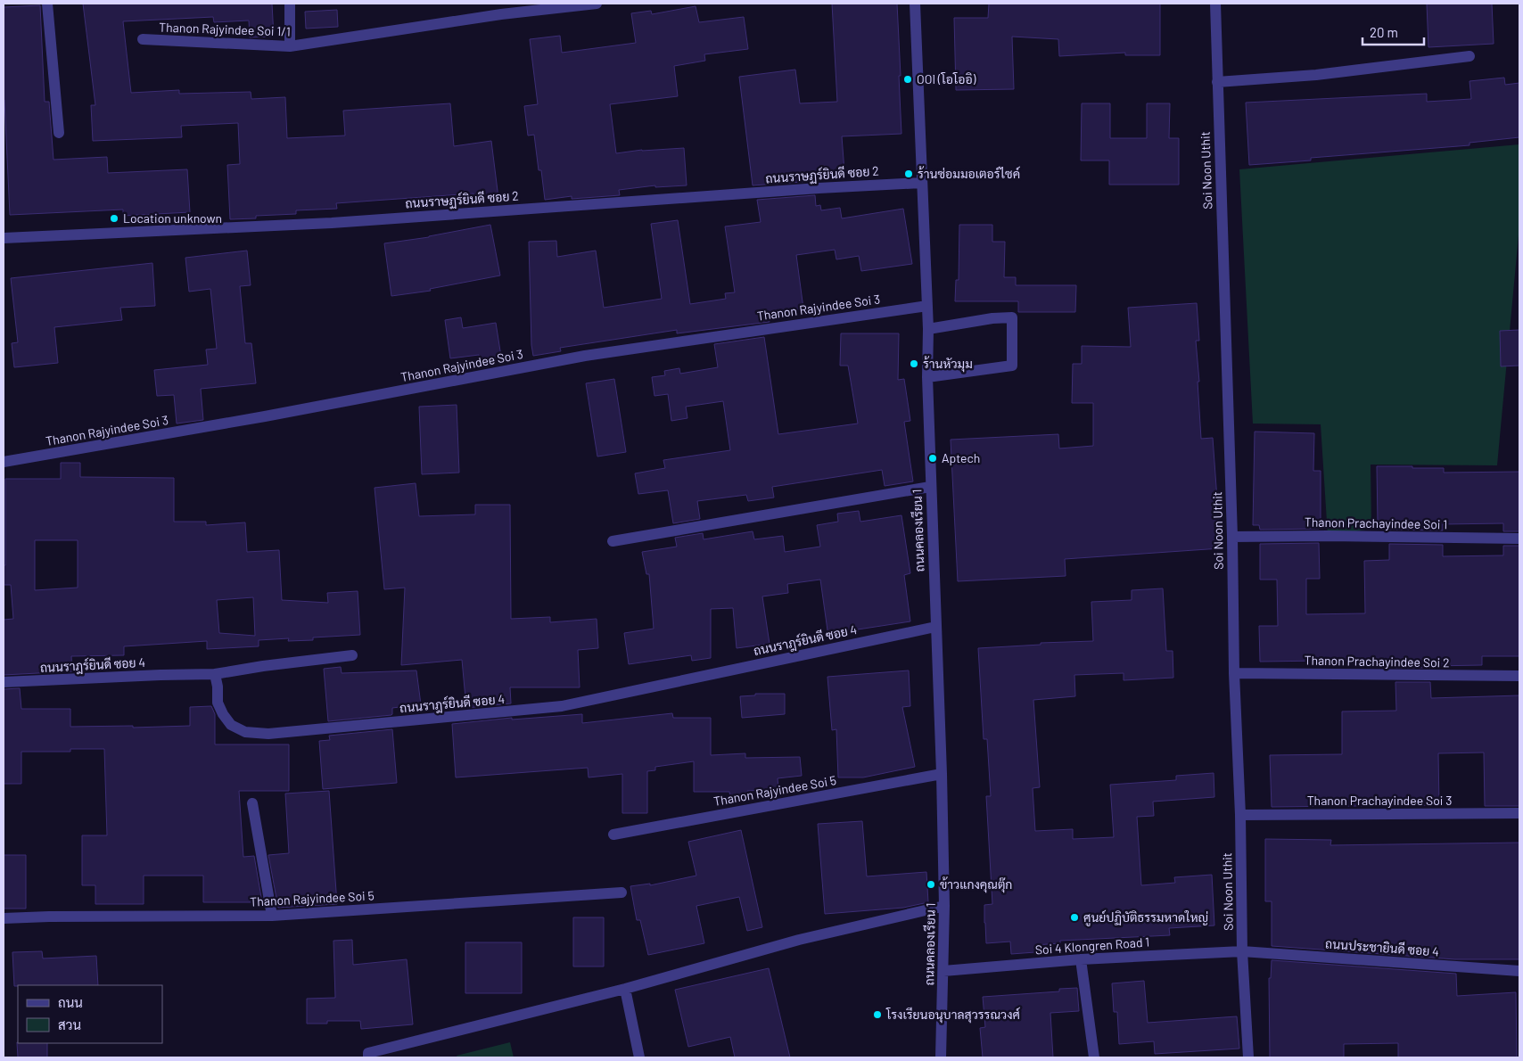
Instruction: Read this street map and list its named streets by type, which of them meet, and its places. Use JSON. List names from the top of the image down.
{
  "streets": {
    "street": [
      "Thanon Rajyindee Soi 1/1",
      "Soi Noon Uthit",
      "ถนนราษฏร์ยินดี ซอย 2",
      "Thanon Rajyindee Soi 3",
      "Thanon Prachayindee Soi 1",
      "ถนนคลองเรียน 1",
      "ถนนราฎร์ยินดี ซอย 4",
      "Thanon Prachayindee Soi 2",
      "Thanon Rajyindee Soi 5",
      "Thanon Prachayindee Soi 3",
      "Soi 4 Klongren Road 1",
      "ถนนประชายินดี ซอย 4"
    ]
  },
  "crossings": [
    ["Soi Noon Uthit", "Thanon Prachayindee Soi 1"],
    ["Soi Noon Uthit", "Thanon Prachayindee Soi 2"],
    ["Soi Noon Uthit", "Thanon Prachayindee Soi 3"],
    ["Soi Noon Uthit", "Soi 4 Klongren Road 1"],
    ["Soi Noon Uthit", "ถนนประชายินดี ซอย 4"],
    ["ถนนราษฏร์ยินดี ซอย 2", "ถนนคลองเรียน 1"],
    ["Thanon Rajyindee Soi 3", "ถนนคลองเรียน 1"],
    ["ถนนคลองเรียน 1", "ถนนราฎร์ยินดี ซอย 4"],
    ["ถนนคลองเรียน 1", "Thanon Rajyindee Soi 5"],
    ["ถนนคลองเรียน 1", "Soi 4 Klongren Road 1"],
    ["Soi 4 Klongren Road 1", "ถนนประชายินดี ซอย 4"]
  ],
  "places": [
    "OOI (โอโออิ)",
    "ร้านซ่อมมอเตอร์ไซค์",
    "Location unknown",
    "ร้านหัวมุม",
    "Aptech",
    "ข้าวแกงคุณตุ๊ก",
    "ศูนย์ปฏิบัติธรรมหาดใหญ่",
    "โรงเรียนอนุบาลสุวรรณวงศ์"
  ],
  "legend": ["ถนน", "สวน"],
  "scale_bar": "20 m"
}
